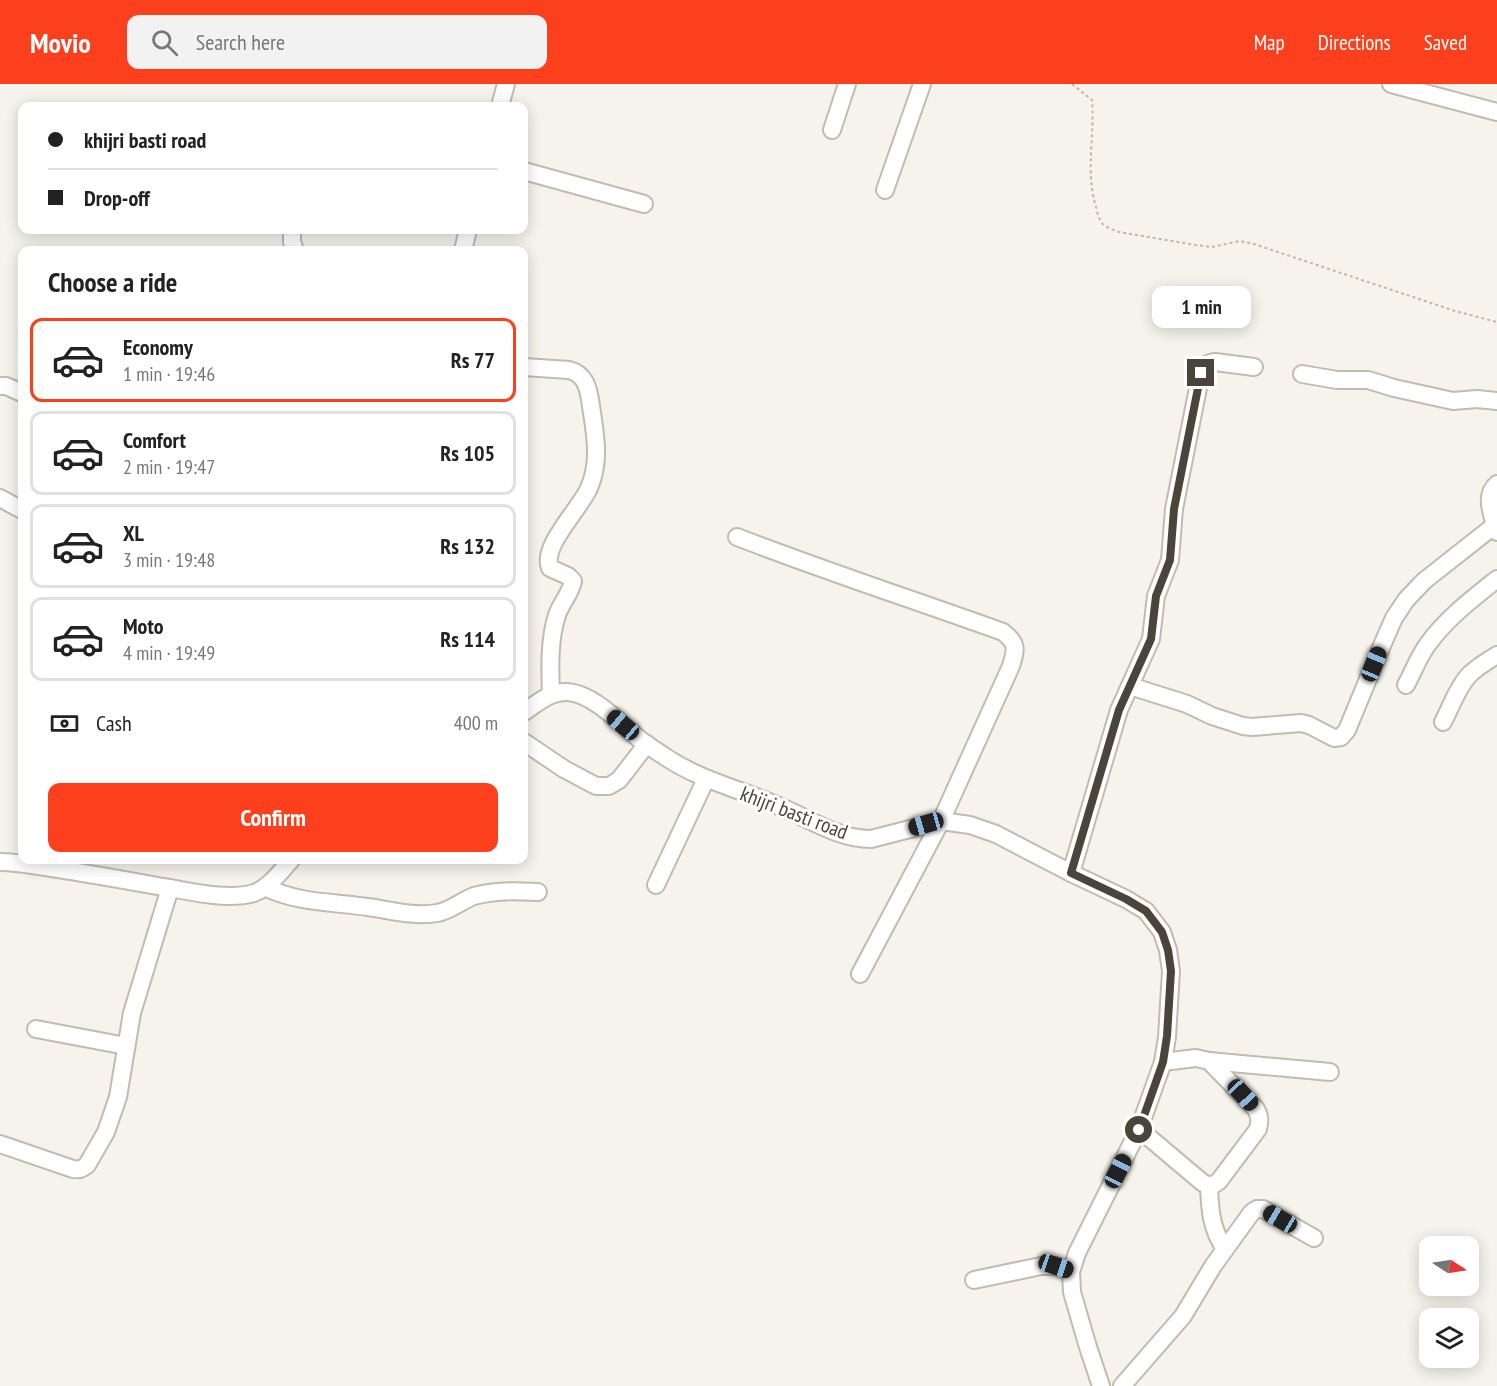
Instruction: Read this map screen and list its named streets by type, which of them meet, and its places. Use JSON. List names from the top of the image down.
{
  "streets": {
    "street": ["khijri basti road"]
  },
  "north": "right",
  "page": {
    "header": "Movio",
    "search": "Search here",
    "nav": ["Map", "Directions", "Saved"],
    "banner": ["khijri basti road", "Drop-off"],
    "heading": "Choose a ride",
    "bubble": "1 min",
    "list": [
      {
        "name": "Economy",
        "note": "1 min · 19:46",
        "value": "Rs 77"
      },
      {
        "name": "Comfort",
        "note": "2 min · 19:47",
        "value": "Rs 105"
      },
      {
        "name": "XL",
        "note": "3 min · 19:48",
        "value": "Rs 132"
      },
      {
        "name": "Moto",
        "note": "4 min · 19:49",
        "value": "Rs 114"
      }
    ],
    "pay": ["Cash", "400 m"],
    "buttons": "Confirm"
  }
}
